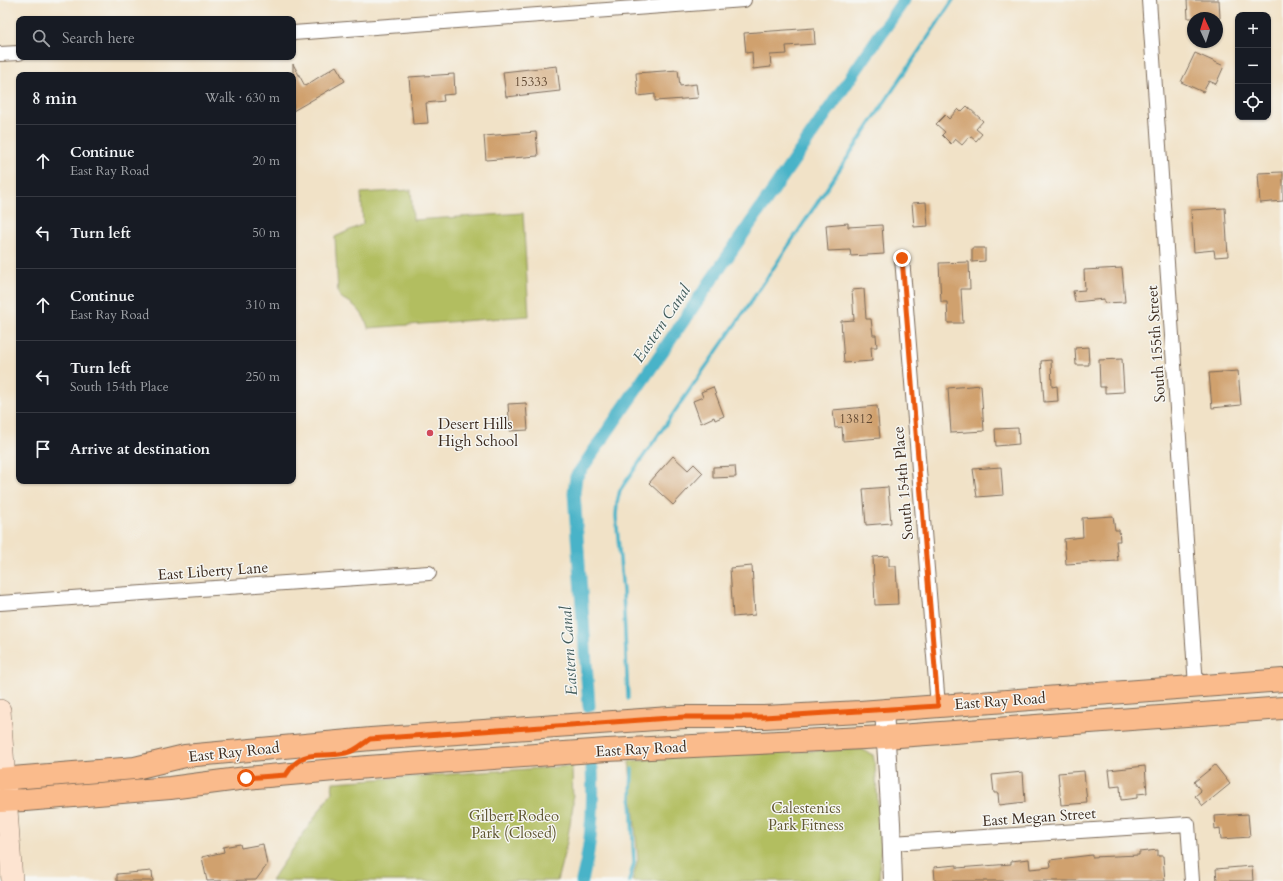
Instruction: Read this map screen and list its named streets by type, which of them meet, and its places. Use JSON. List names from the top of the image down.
{
  "streets": {
    "main road": ["East Ray Road"],
    "street": [
      "South 155th Street",
      "South 154th Place",
      "East Liberty Lane",
      "East Megan Street"
    ]
  },
  "crossings": [
    ["South 155th Street", "East Ray Road"],
    ["South 154th Place", "East Ray Road"]
  ],
  "water": ["Eastern Canal"],
  "parks": ["Calestenics Park Fitness", "Gilbert Rodeo Park (Closed)"],
  "places": ["Desert Hills High School"],
  "house_numbers": ["15333", "13812"],
  "north": "top",
  "page": {
    "map_buttons": ["+", "−"],
    "search": "Search here",
    "heading": ["8 min", "Walk · 630 m"],
    "list": [
      ["Continue", "East Ray Road", "20 m"],
      ["Turn left", "50 m"],
      ["Continue", "East Ray Road", "310 m"],
      ["Turn left", "South 154th Place", "250 m"],
      "Arrive at destination"
    ]
  }
}
